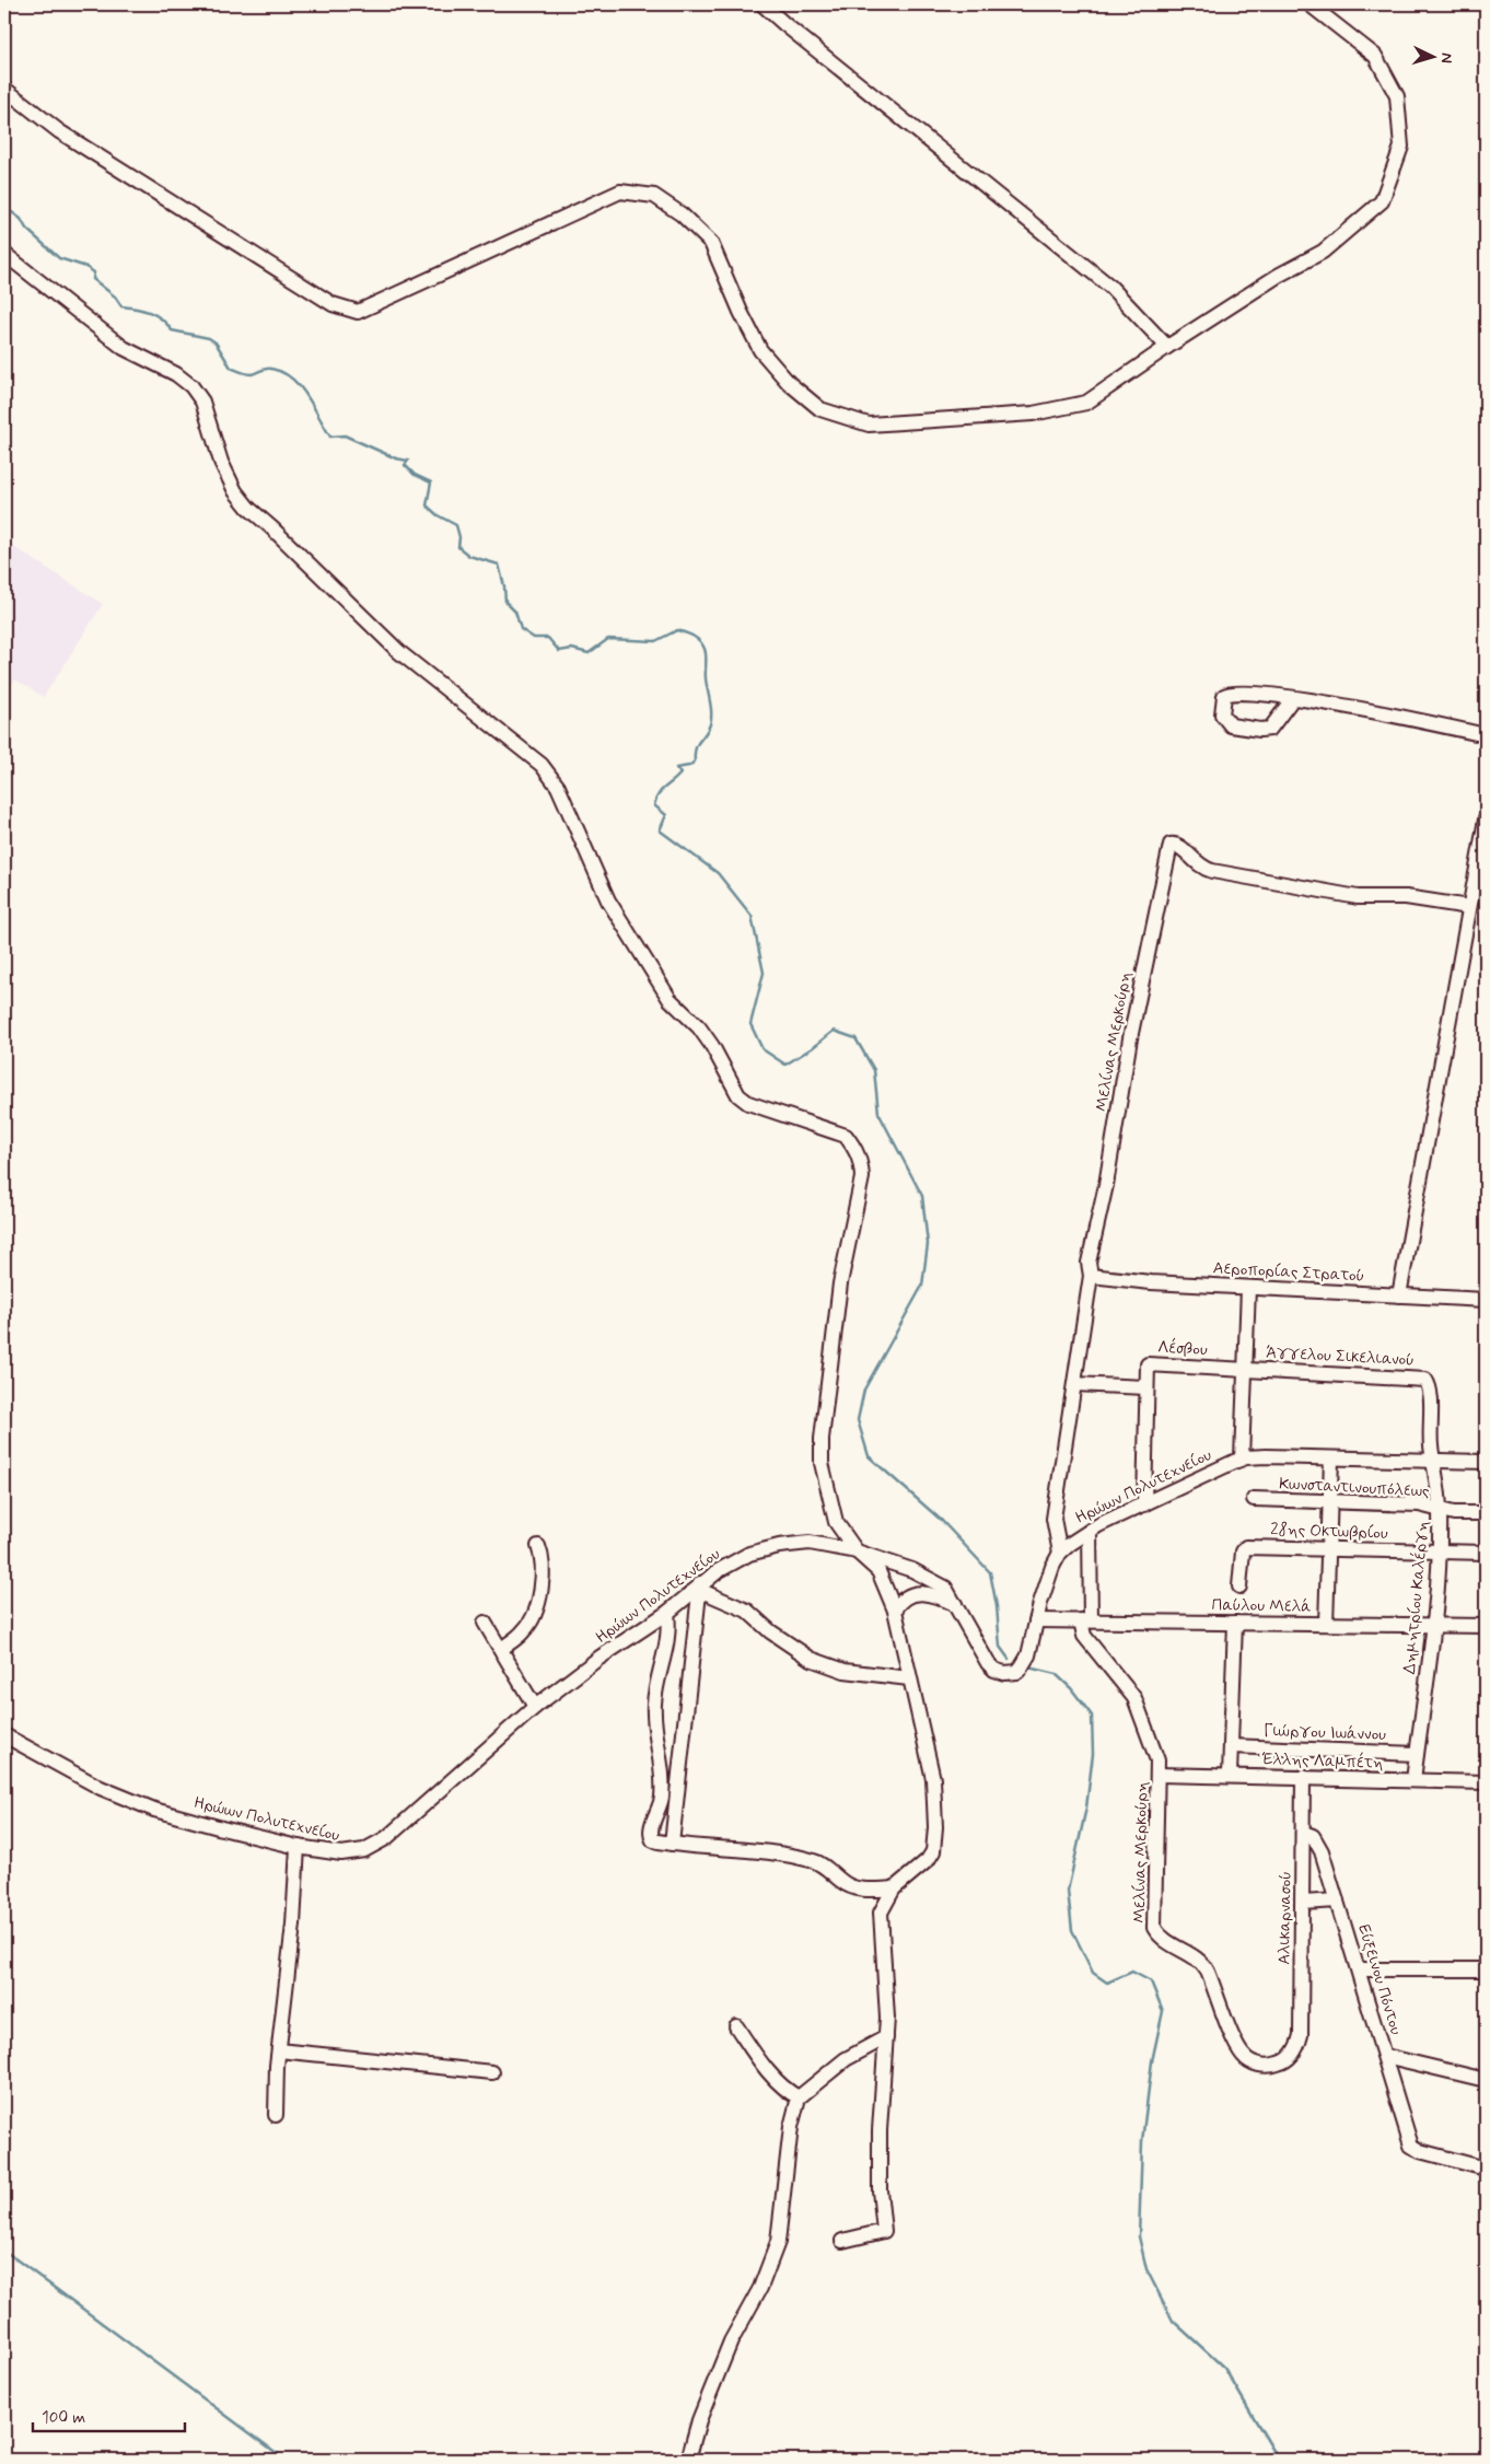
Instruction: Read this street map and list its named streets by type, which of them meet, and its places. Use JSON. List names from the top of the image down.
{
  "streets": {
    "street": [
      "Μελίνας Μερκούρη",
      "Αεροπορίας Στρατού",
      "Λέσβου",
      "Άγγελου Σικελιανού",
      "Ηρώων Πολυτεχνείου",
      "Κωνσταντινουπόλεως",
      "28ης Οκτωβρίου",
      "Δημητρίου Καλέργη",
      "Παύλου Μελά",
      "Γιώργου Ιωάννου",
      "Έλλης Λαμπέτη",
      "Αλικαρνασού",
      "Εύξεινου Πόντου"
    ]
  },
  "crossings": [
    ["Μελίνας Μερκούρη", "Αεροπορίας Στρατού"],
    ["Μελίνας Μερκούρη", "Ηρώων Πολυτεχνείου"],
    ["Μελίνας Μερκούρη", "Παύλου Μελά"],
    ["Μελίνας Μερκούρη", "Έλλης Λαμπέτη"],
    ["Μελίνας Μερκούρη", "Αλικαρνασού"],
    ["Λέσβου", "Άγγελου Σικελιανού"],
    ["Άγγελου Σικελιανού", "Δημητρίου Καλέργη"],
    ["Ηρώων Πολυτεχνείου", "Δημητρίου Καλέργη"],
    ["Ηρώων Πολυτεχνείου", "Παύλου Μελά"],
    ["Κωνσταντινουπόλεως", "Δημητρίου Καλέργη"],
    ["28ης Οκτωβρίου", "Δημητρίου Καλέργη"],
    ["Δημητρίου Καλέργη", "Παύλου Μελά"],
    ["Δημητρίου Καλέργη", "Γιώργου Ιωάννου"],
    ["Δημητρίου Καλέργη", "Έλλης Λαμπέτη"],
    ["Έλλης Λαμπέτη", "Αλικαρνασού"],
    ["Αλικαρνασού", "Εύξεινου Πόντου"]
  ],
  "scale_bar": "100 m",
  "north": "right"
}
